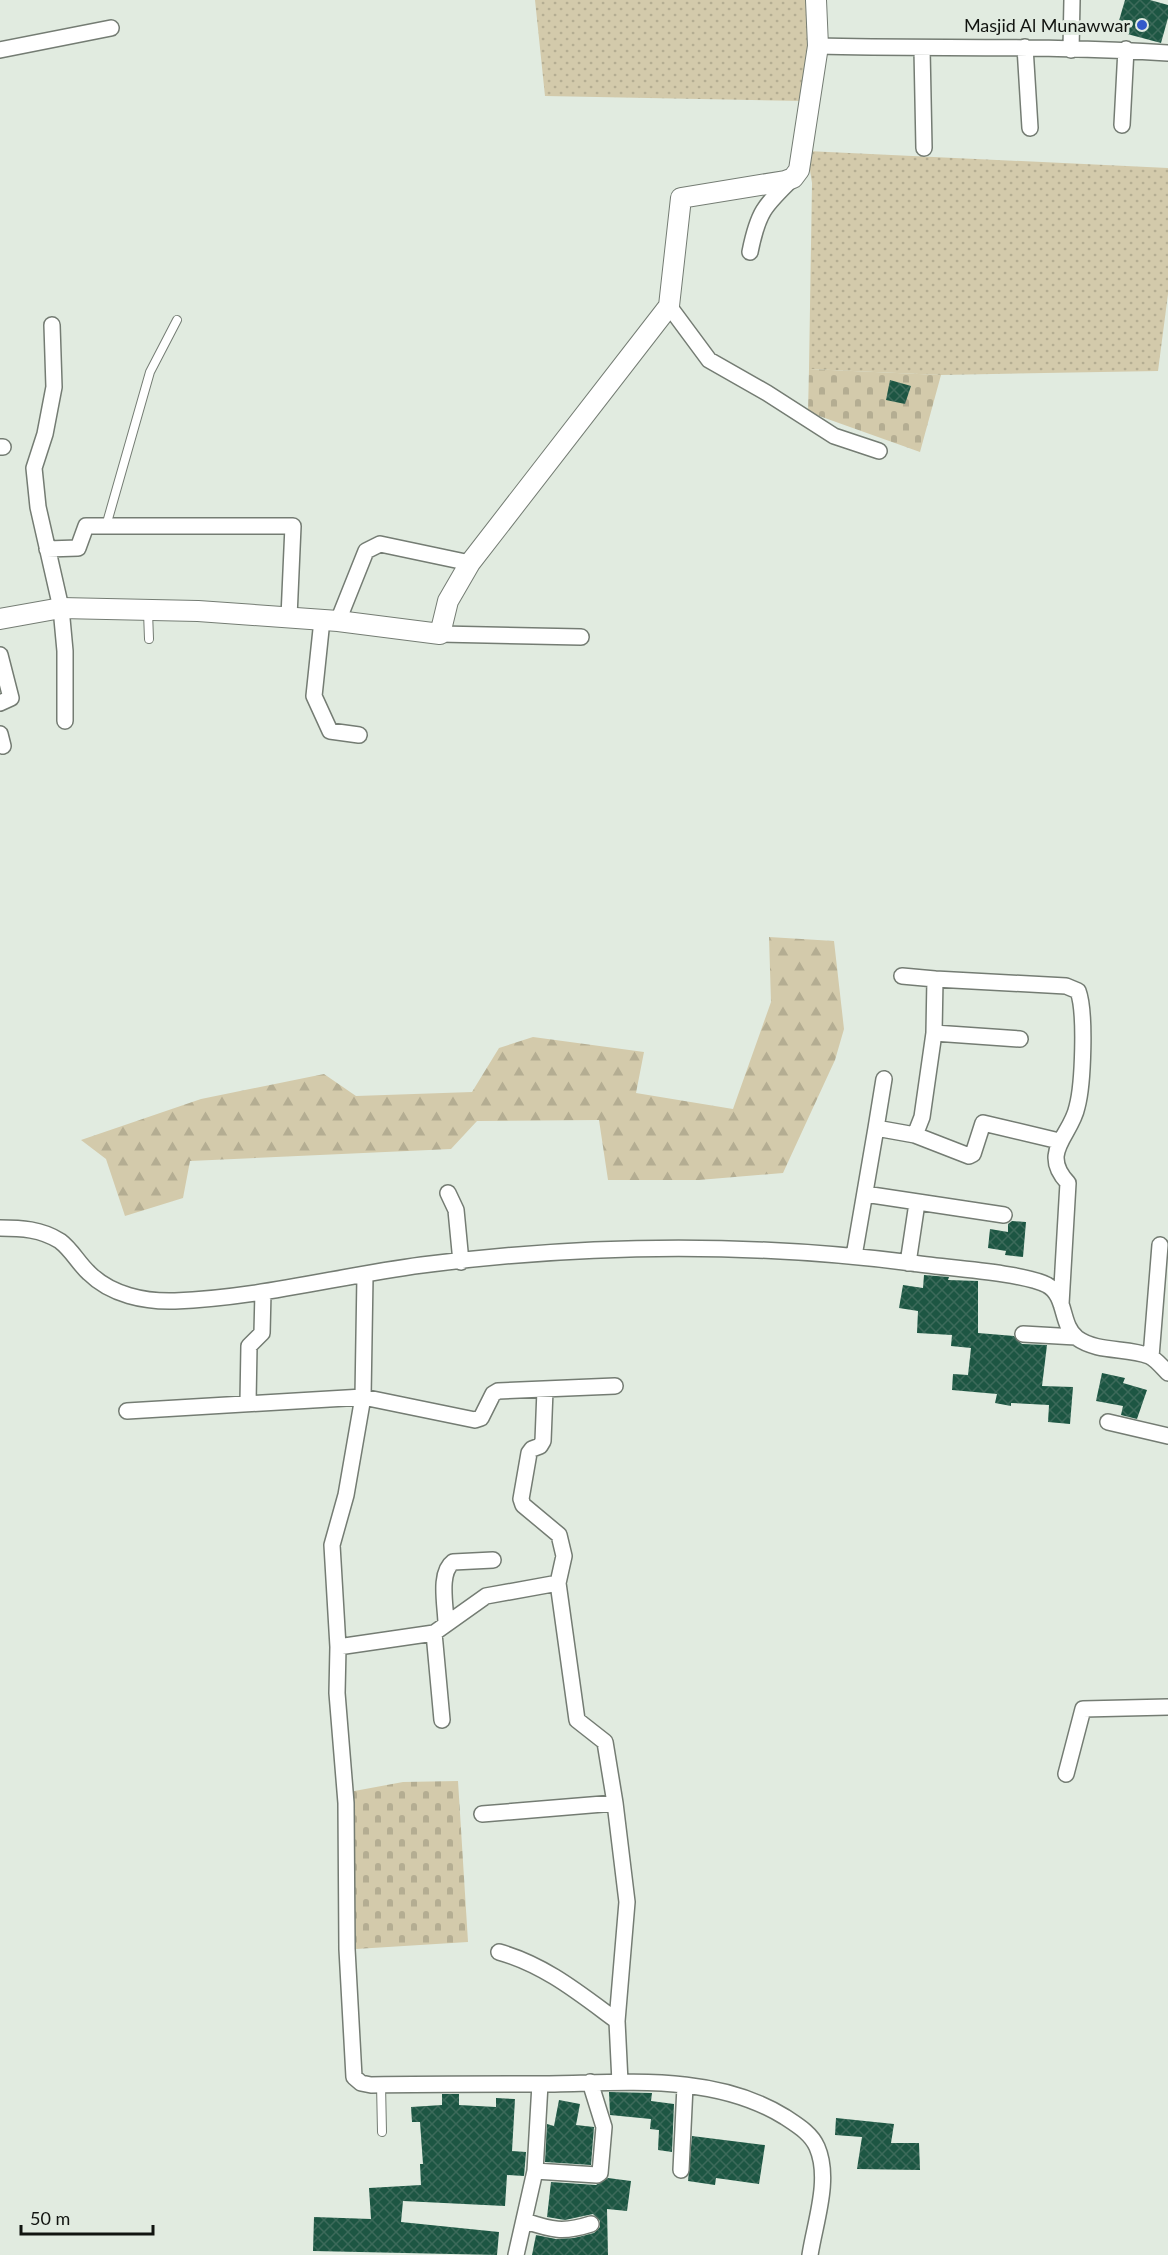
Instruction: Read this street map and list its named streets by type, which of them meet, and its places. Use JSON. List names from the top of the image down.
{
  "places": ["Masjid Al Munawwar"],
  "scale_bar": "50 m"
}
